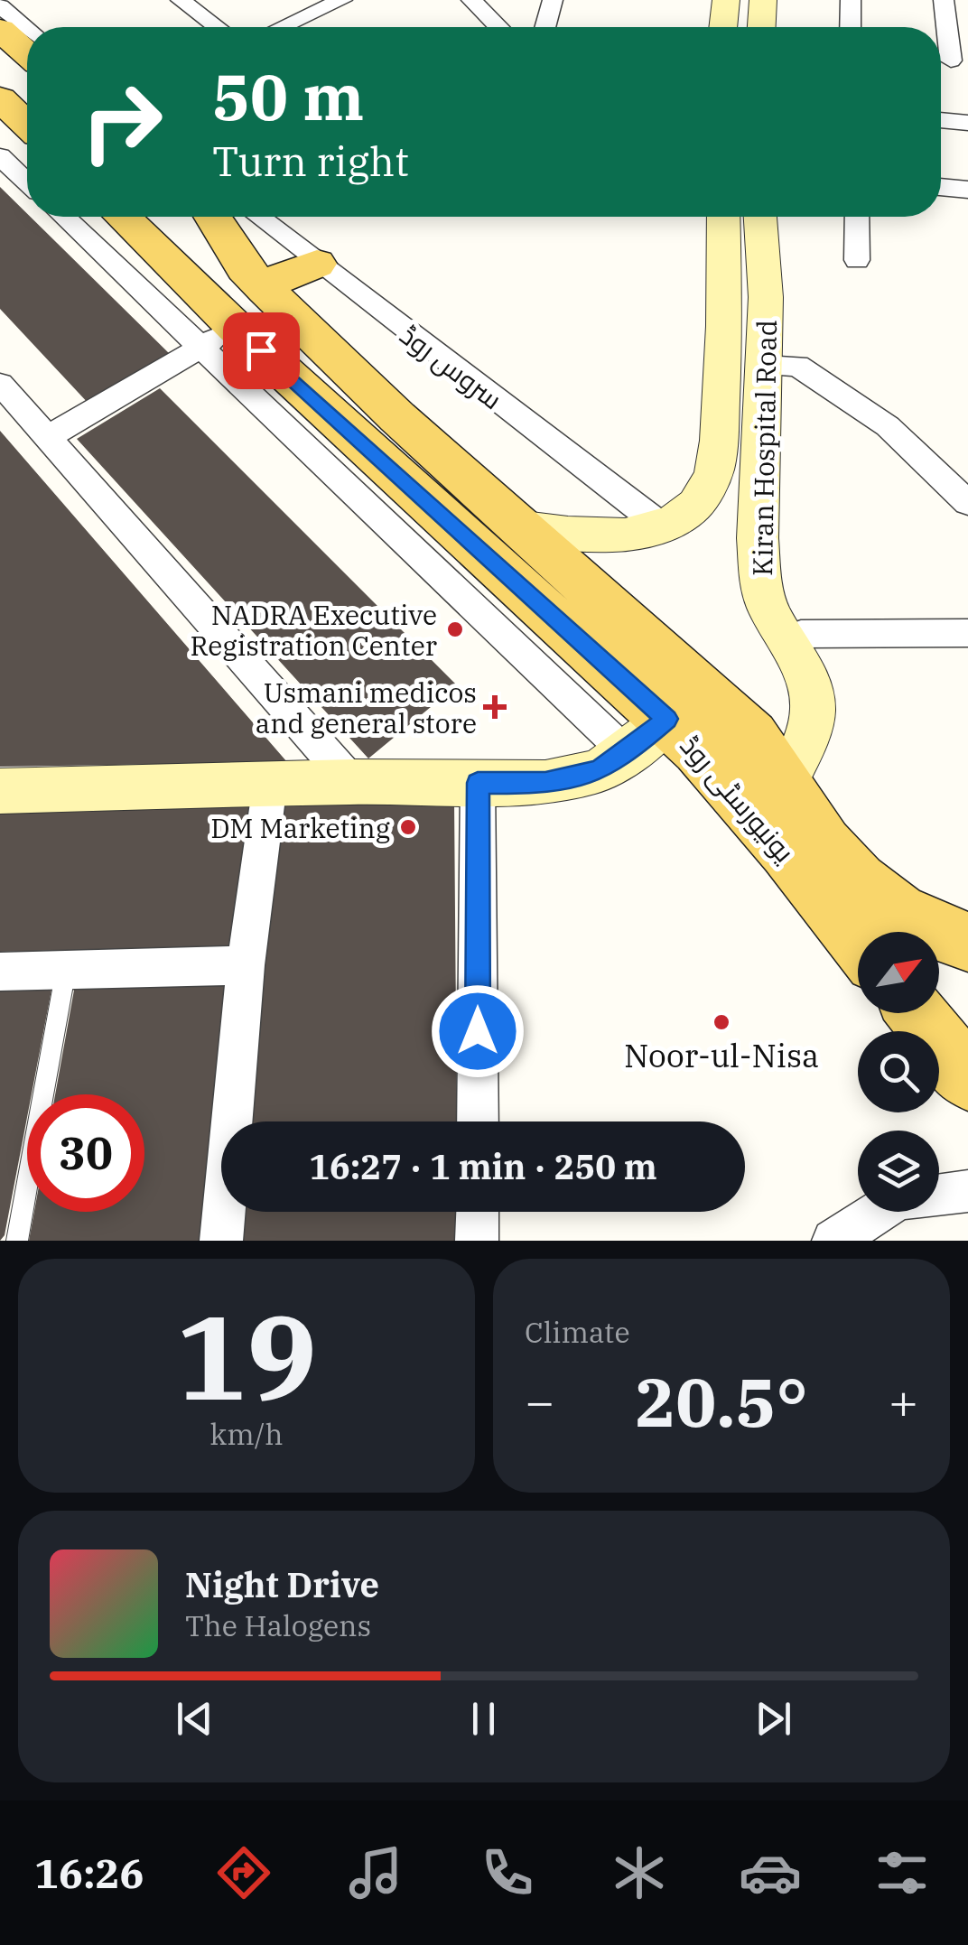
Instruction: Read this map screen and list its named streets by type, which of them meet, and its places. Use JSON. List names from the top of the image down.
{
  "streets": {
    "main road": ["Kiran Hospital Road", "یونیورسٹی روڈ"],
    "street": ["سروس روڈ"]
  },
  "crossings": [
    ["سروس روڈ", "Kiran Hospital Road"],
    ["Kiran Hospital Road", "یونیورسٹی روڈ"]
  ],
  "places": {
    "other": ["NADRA Executive Registration Center", "DM Marketing", "Noor-ul-Nisa"],
    "health": ["Usmani medicos and general store"]
  },
  "north": "top right",
  "page": {
    "turn": ["50 m", "Turn right"],
    "limit": "30",
    "trip": "16:27 · 1 min · 250 m",
    "tile": [
      ["19", "km/h"],
      "Climate"
    ],
    "heat": ["−", "20.5°", "+"],
    "song": ["Night Drive", "The Halogens"],
    "tabs": "16:26"
  }
}
